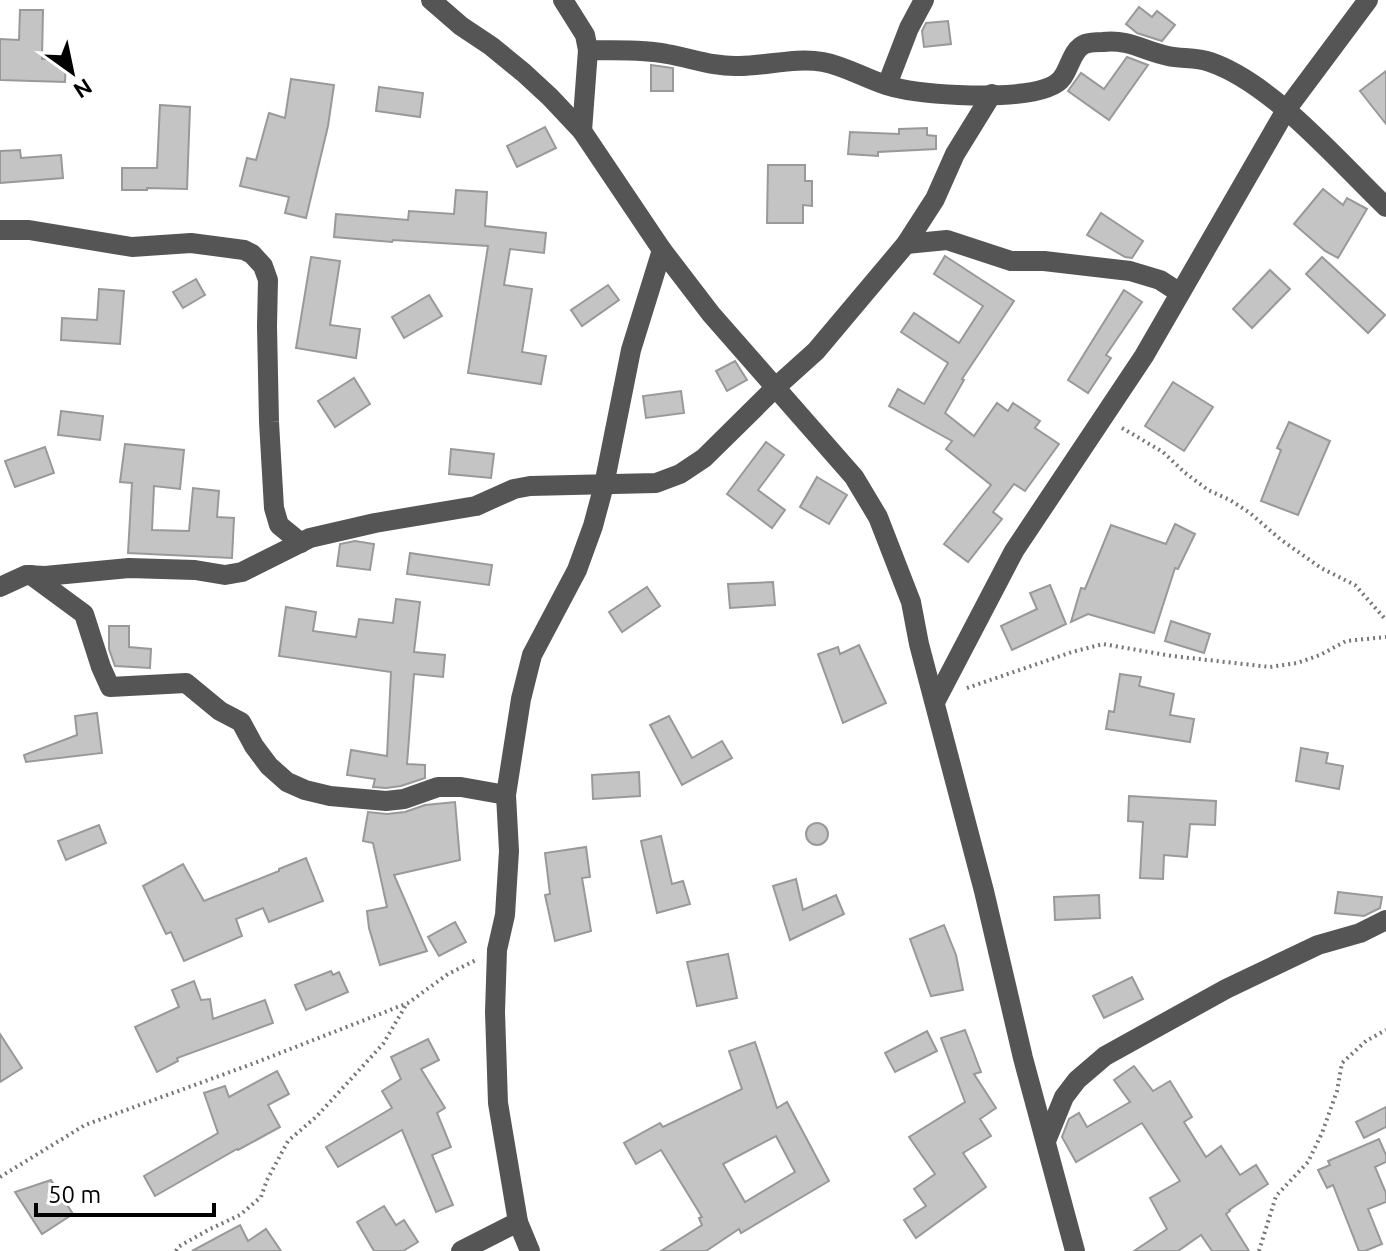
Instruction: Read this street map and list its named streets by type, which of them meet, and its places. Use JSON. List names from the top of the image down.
{
  "scale_bar": "50 m",
  "north": "bottom right"
}
